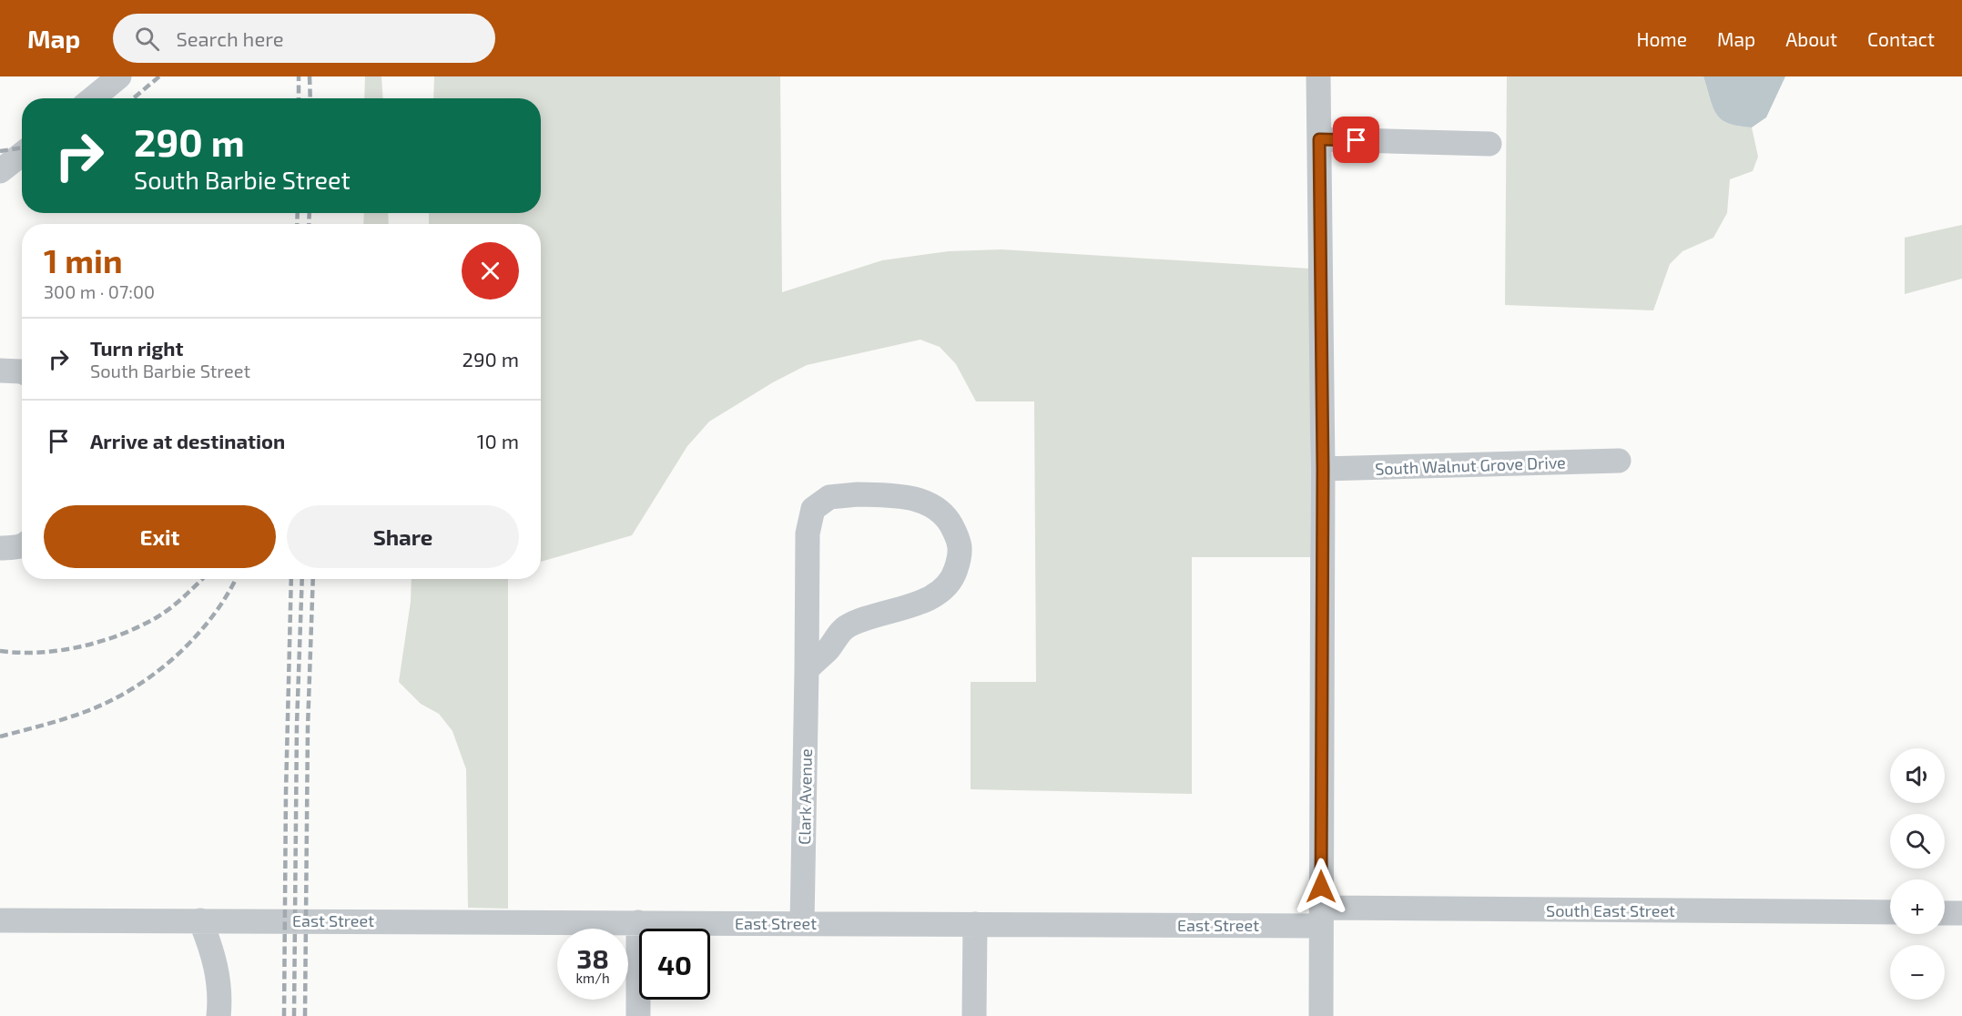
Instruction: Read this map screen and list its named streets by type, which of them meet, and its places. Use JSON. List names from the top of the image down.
{
  "streets": {
    "street": [
      "South Walnut Grove Drive",
      "Clark Avenue",
      "South East Street",
      "East Street"
    ]
  },
  "crossings": [
    ["Clark Avenue", "East Street"],
    ["South East Street", "East Street"]
  ],
  "page": {
    "header": "Map",
    "search": "Search here",
    "nav": [
      "Home",
      "Map",
      "About",
      "Contact"
    ],
    "turn": ["290 m", "South Barbie Street"],
    "heading": ["1 min", "300 m · 07:00"],
    "list": [
      {
        "name": "Turn right",
        "note": "South Barbie Street",
        "value": "290 m"
      },
      {
        "name": "Arrive at destination",
        "value": "10 m"
      }
    ],
    "buttons": ["Exit", "Share"],
    "map_buttons": ["+", "−"],
    "speed": "38 km/h",
    "limit": "40"
  }
}
